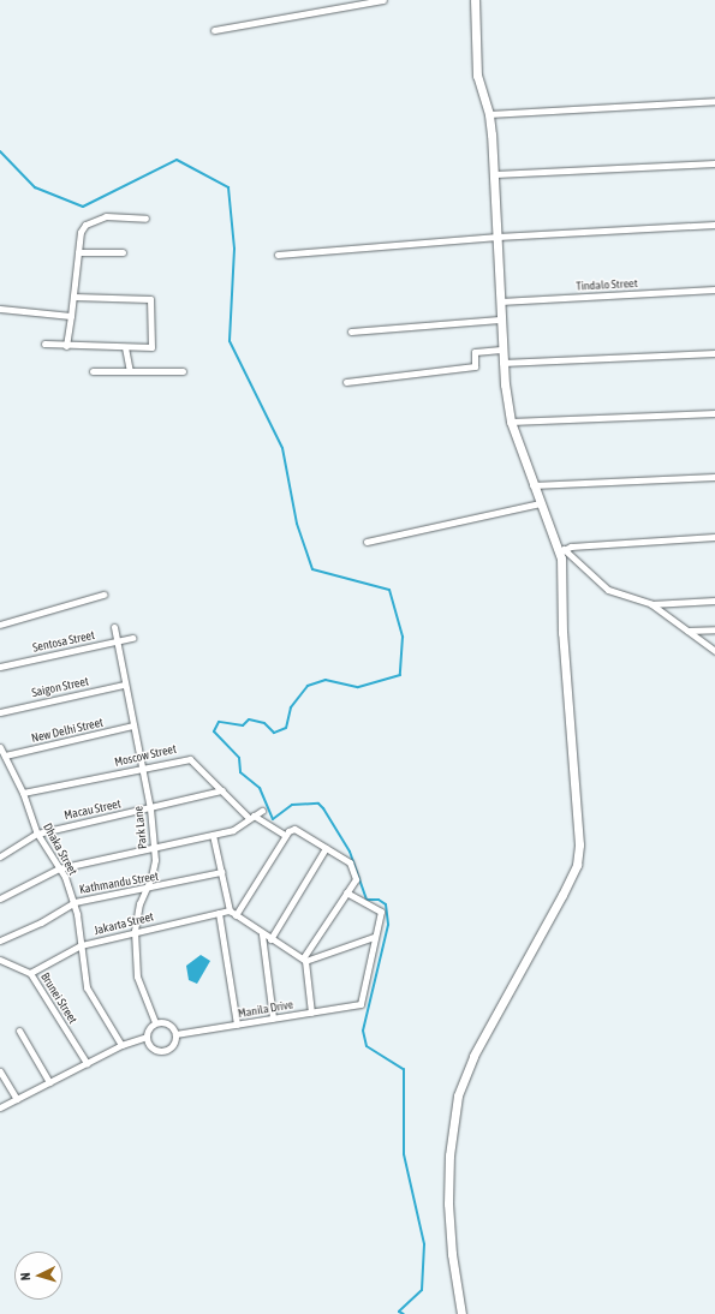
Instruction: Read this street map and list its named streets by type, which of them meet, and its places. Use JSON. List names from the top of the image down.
{
  "streets": {
    "street": [
      "Tindalo Street",
      "Sentosa Street",
      "Saigon Street",
      "New Delhi Street",
      "Moscow Street",
      "Macau Street",
      "Park Lane",
      "Dhaka Street",
      "Kathmandu Street",
      "Jakarta Street",
      "Brunei Street",
      "Manila Drive"
    ]
  },
  "crossings": [
    ["Sentosa Street", "Park Lane"],
    ["Saigon Street", "Park Lane"],
    ["New Delhi Street", "Park Lane"],
    ["New Delhi Street", "Dhaka Street"],
    ["Moscow Street", "Macau Street"],
    ["Moscow Street", "Park Lane"],
    ["Moscow Street", "Dhaka Street"],
    ["Macau Street", "Park Lane"],
    ["Macau Street", "Dhaka Street"],
    ["Park Lane", "Kathmandu Street"],
    ["Park Lane", "Jakarta Street"],
    ["Park Lane", "Manila Drive"],
    ["Dhaka Street", "Kathmandu Street"],
    ["Dhaka Street", "Jakarta Street"],
    ["Jakarta Street", "Brunei Street"]
  ],
  "north": "left"
}
